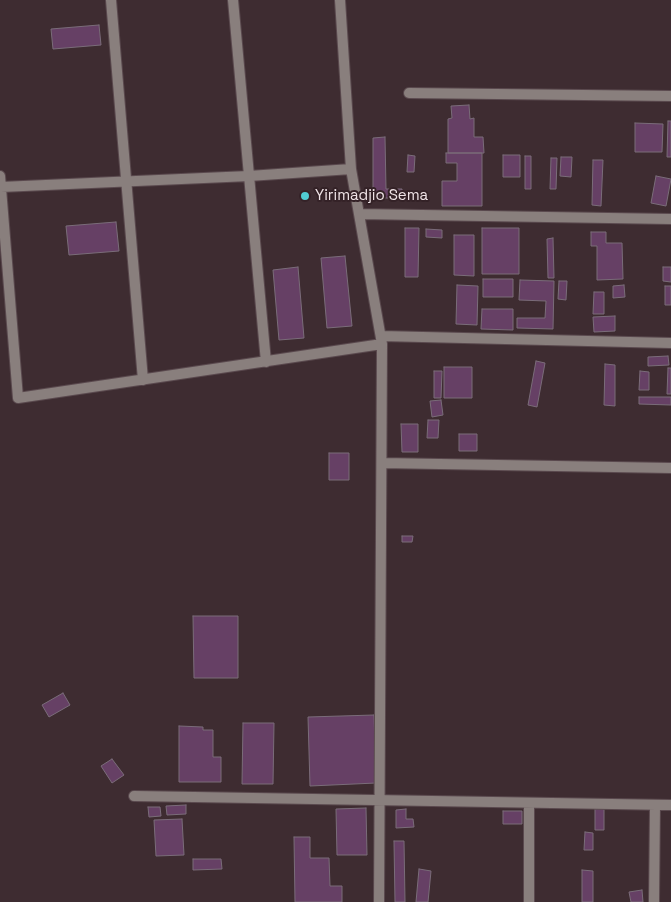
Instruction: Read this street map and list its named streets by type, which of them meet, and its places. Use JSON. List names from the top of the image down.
{
  "places": ["Yirimadjio Sema"]
}
